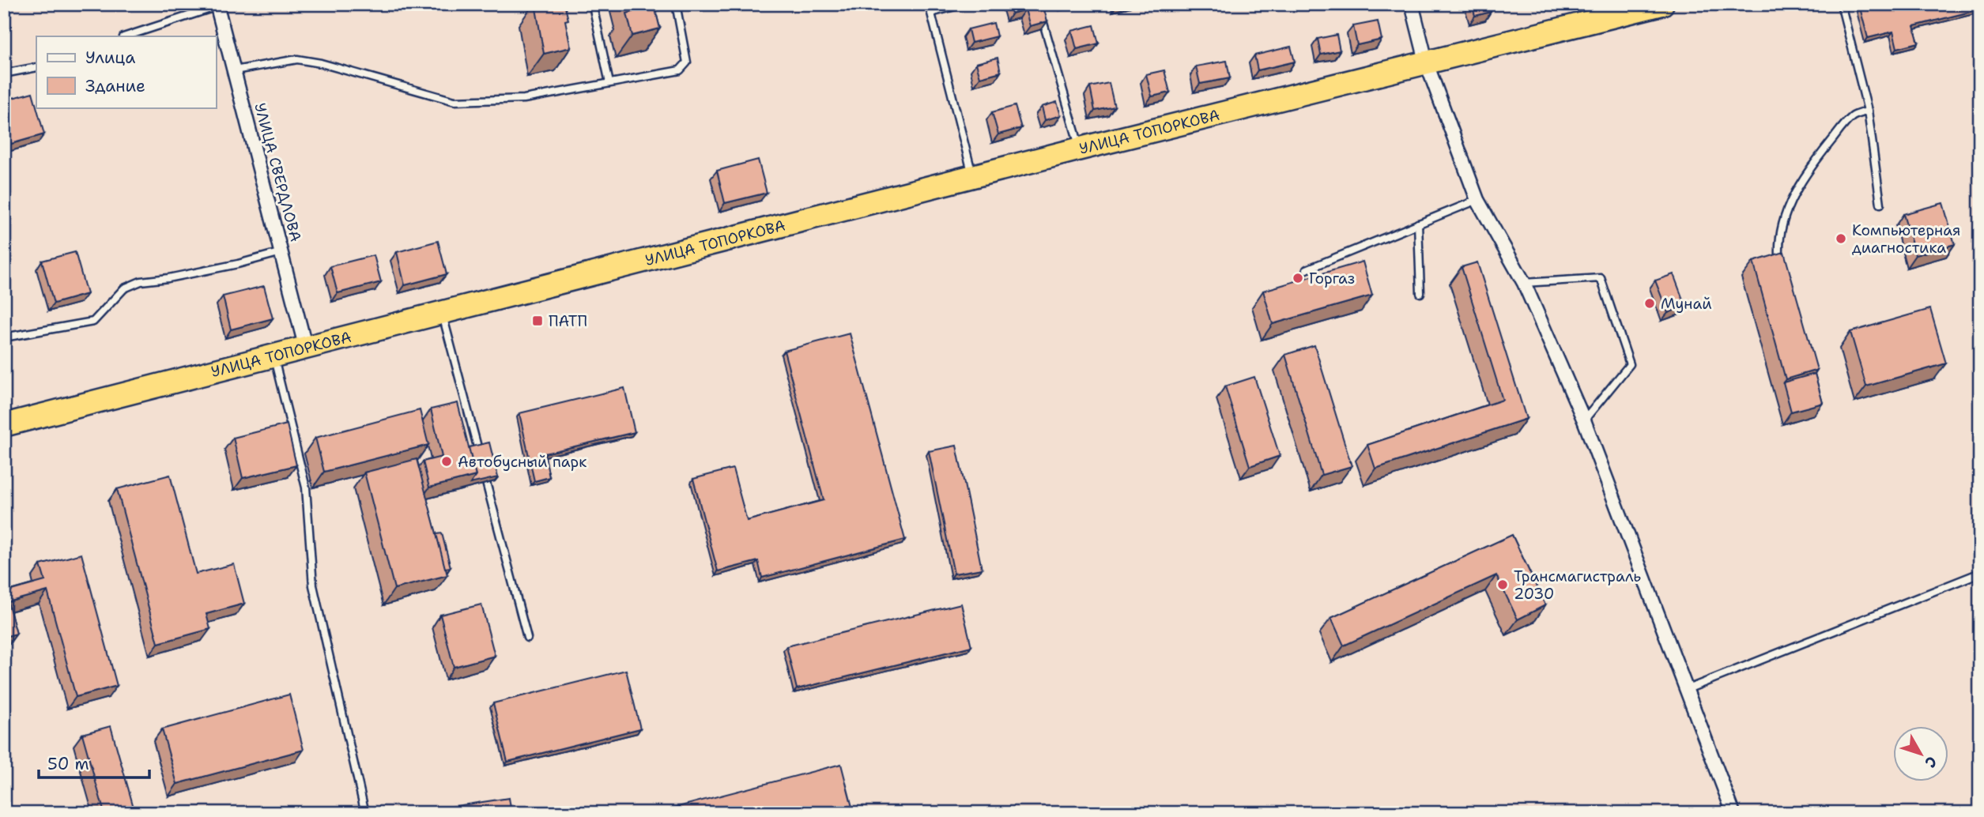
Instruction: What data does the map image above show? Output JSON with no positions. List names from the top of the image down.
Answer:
{
  "streets": {
    "highway": ["УЛИЦА ТОПОРКОВА"],
    "street": ["УЛИЦА СВЕРДЛОВА"]
  },
  "crossings": [
    ["УЛИЦА ТОПОРКОВА", "УЛИЦА СВЕРДЛОВА"]
  ],
  "places": {
    "other": [
      "Компьютерная диагностика",
      "Горгаз",
      "Мунай",
      "Автобусный парк",
      "Трансмагистраль 2030"
    ],
    "transit": ["ПАТП"]
  },
  "legend": ["Улица", "Здание"],
  "scale_bar": "50 m",
  "north": "bottom right"
}
